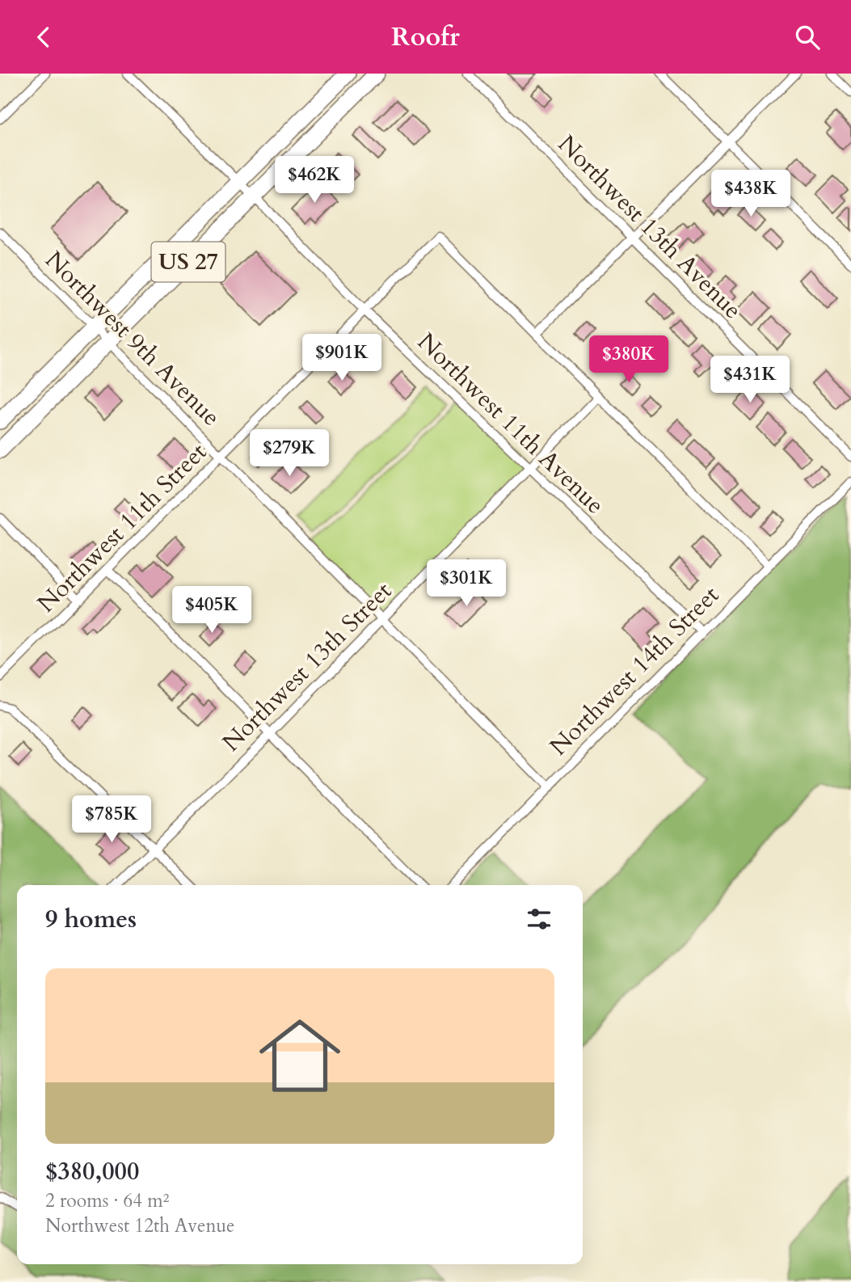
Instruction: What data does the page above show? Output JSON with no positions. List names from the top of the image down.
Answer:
{
  "streets": {
    "highway": ["US 27"],
    "street": [
      "Northwest 13th Avenue",
      "Northwest 9th Avenue",
      "Northwest 11th Avenue",
      "Northwest 11th Street",
      "Northwest 13th Street",
      "Northwest 14th Street"
    ]
  },
  "crossings": [
    ["US 27", "Northwest 9th Avenue"],
    ["US 27", "Northwest 11th Avenue"],
    ["Northwest 9th Avenue", "Northwest 11th Street"],
    ["Northwest 9th Avenue", "Northwest 13th Street"],
    ["Northwest 9th Avenue", "Northwest 14th Street"],
    ["Northwest 11th Avenue", "Northwest 11th Street"],
    ["Northwest 11th Avenue", "Northwest 13th Street"],
    ["Northwest 11th Avenue", "Northwest 14th Street"]
  ],
  "page": {
    "header": "Roofr",
    "price": [
      "$462K",
      "$438K",
      "$901K",
      "$380K",
      "$431K",
      "$279K",
      "$301K",
      "$405K",
      "$785K"
    ],
    "heading": "9 homes",
    "list": [
      {
        "name": "$380,000",
        "note": "2 rooms · 64 m² · Northwest 12th Avenue"
      }
    ]
  }
}
